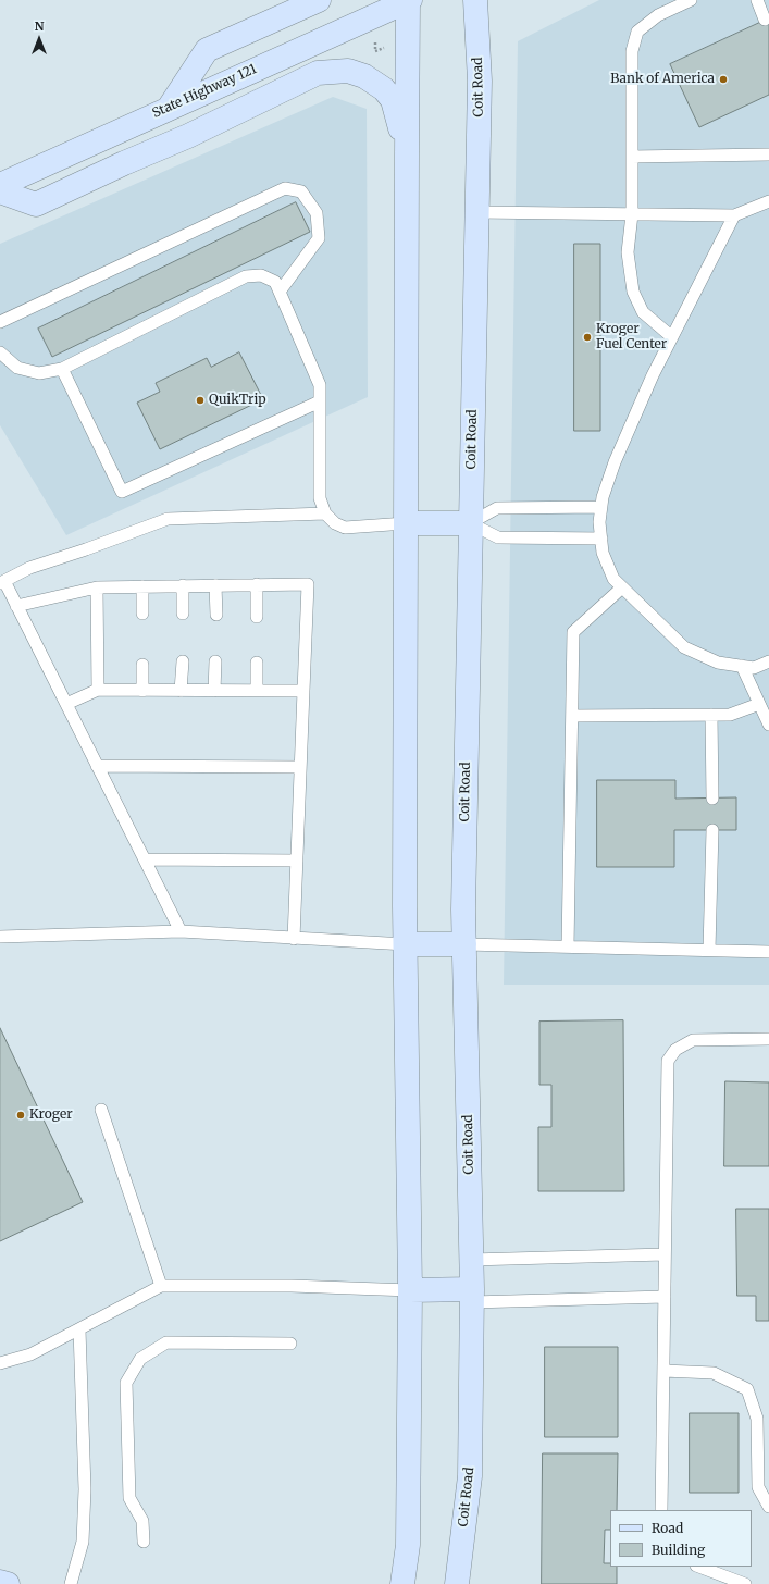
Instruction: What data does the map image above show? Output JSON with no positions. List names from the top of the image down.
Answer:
{
  "streets": {
    "main road": ["Coit Road", "State Highway 121"]
  },
  "places": [
    "Bank of America",
    "Kroger Fuel Center",
    "QuikTrip",
    "Kroger"
  ],
  "legend": ["Road", "Building"],
  "north": "top"
}
